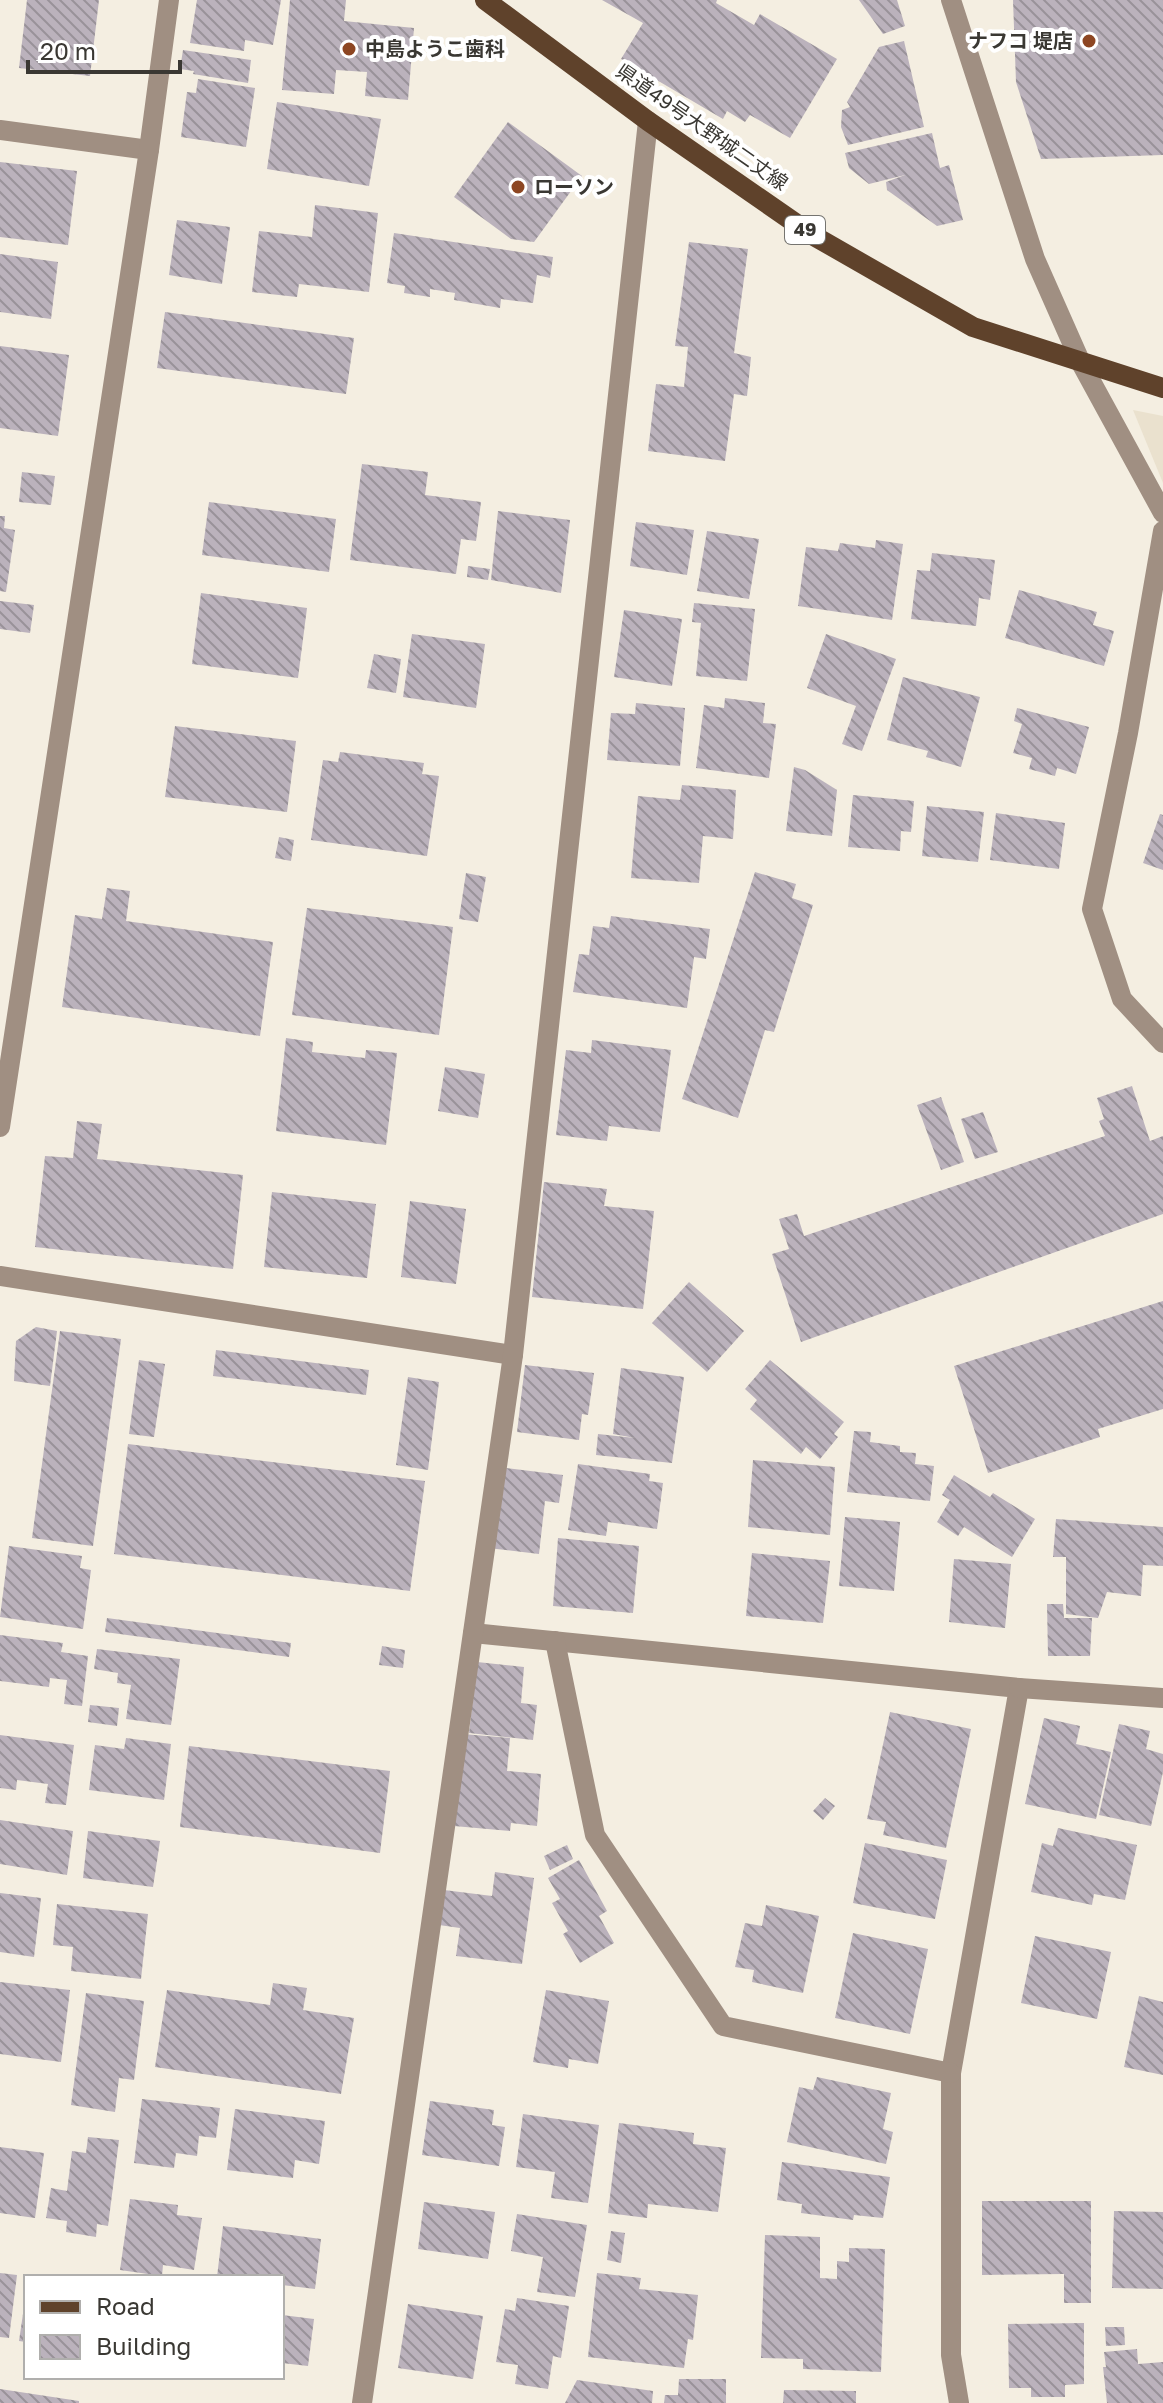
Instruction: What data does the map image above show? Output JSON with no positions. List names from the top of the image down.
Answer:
{
  "streets": {
    "main road": ["県道49号大野城二丈線", "49"]
  },
  "places": ["ナフコ 堤店", "中島ようこ歯科", "ローソン"],
  "legend": ["Road", "Building"],
  "scale_bar": "20 m"
}
